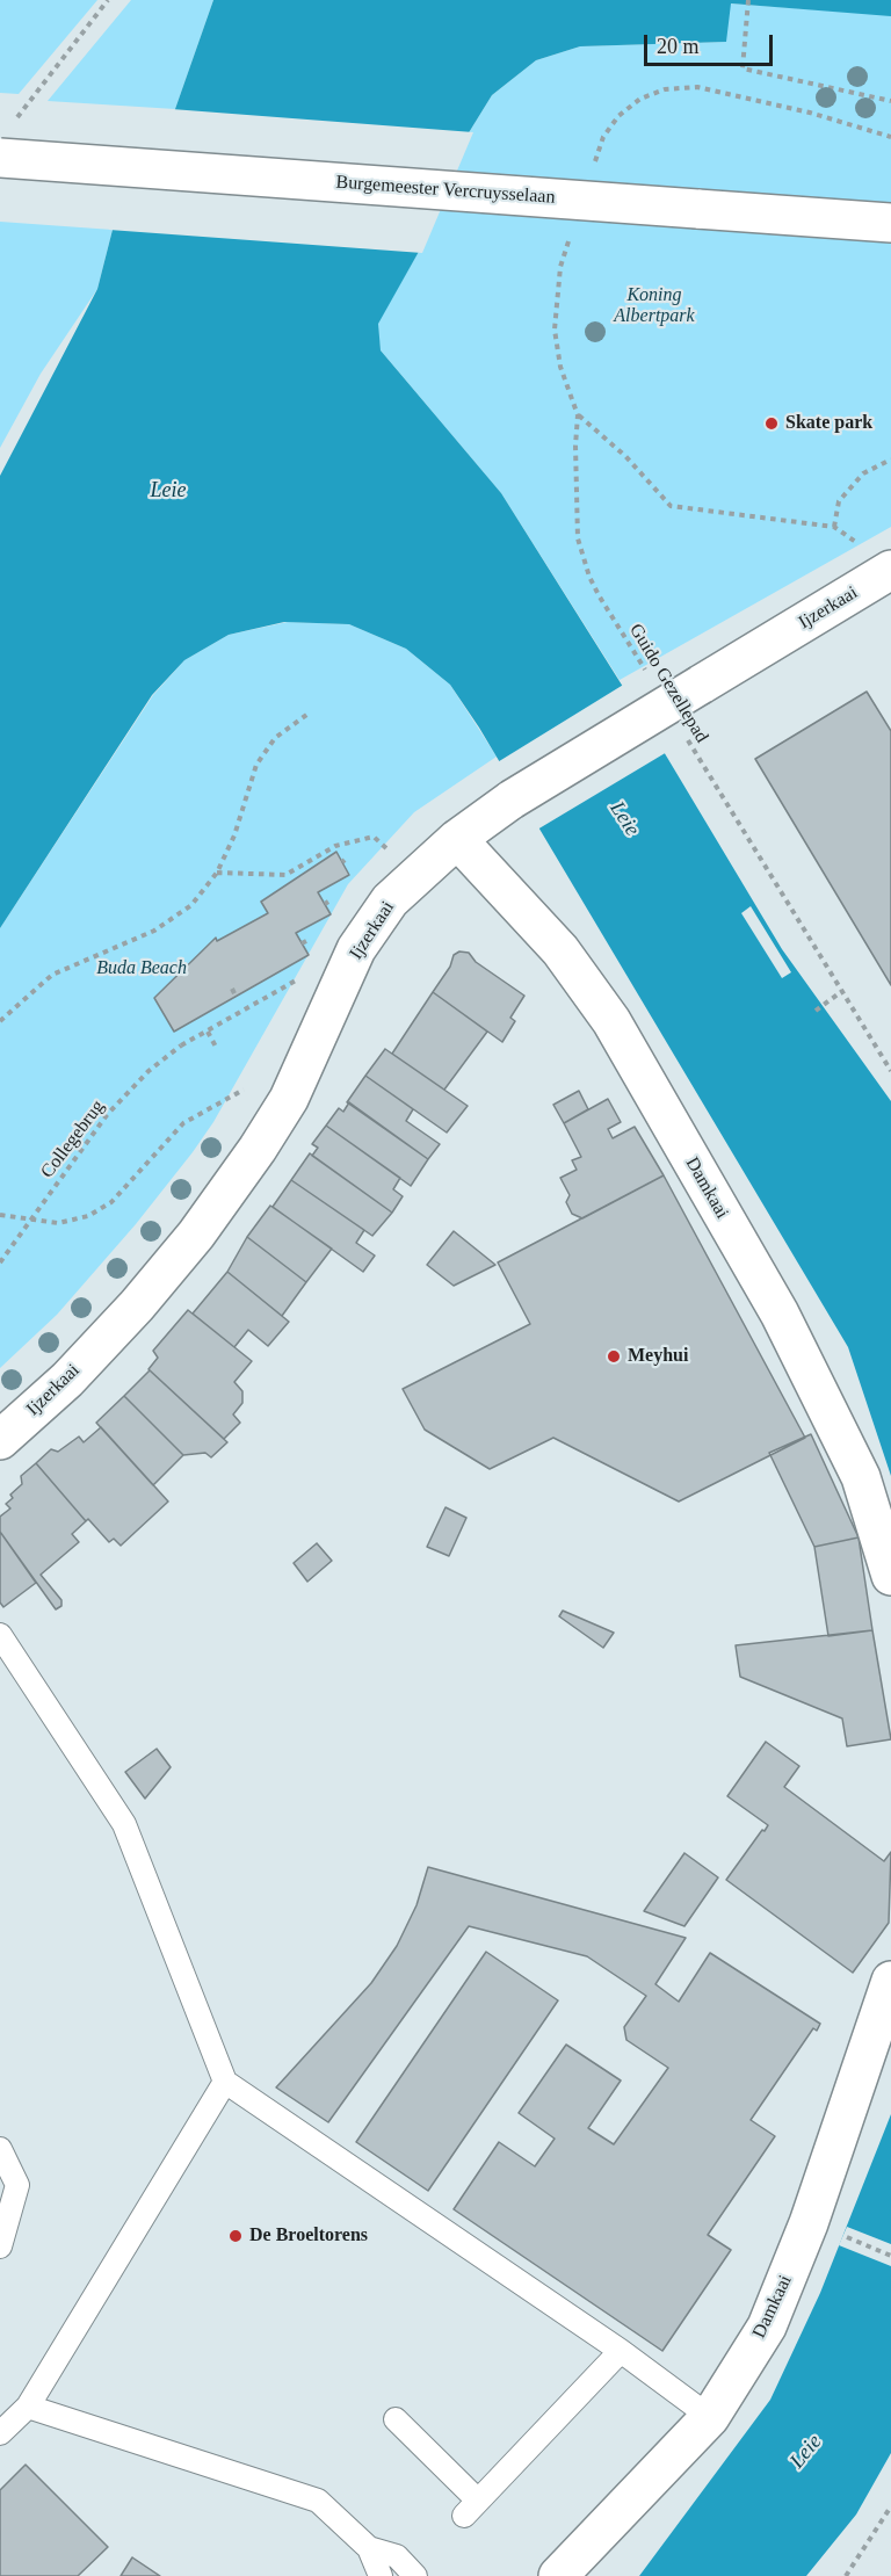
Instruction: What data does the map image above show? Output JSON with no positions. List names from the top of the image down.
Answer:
{
  "streets": {
    "street": ["Burgemeester Vercruysselaan", "Ijzerkaai", "Damkaai"],
    "path": ["Guido Gezellepad", "Collegebrug"]
  },
  "crossings": [
    ["Ijzerkaai", "Damkaai"]
  ],
  "water": ["Leie"],
  "parks": ["Koning Albertpark", "Buda Beach"],
  "places": ["Skate park", "Meyhui", "De Broeltorens"],
  "scale_bar": "20 m"
}
